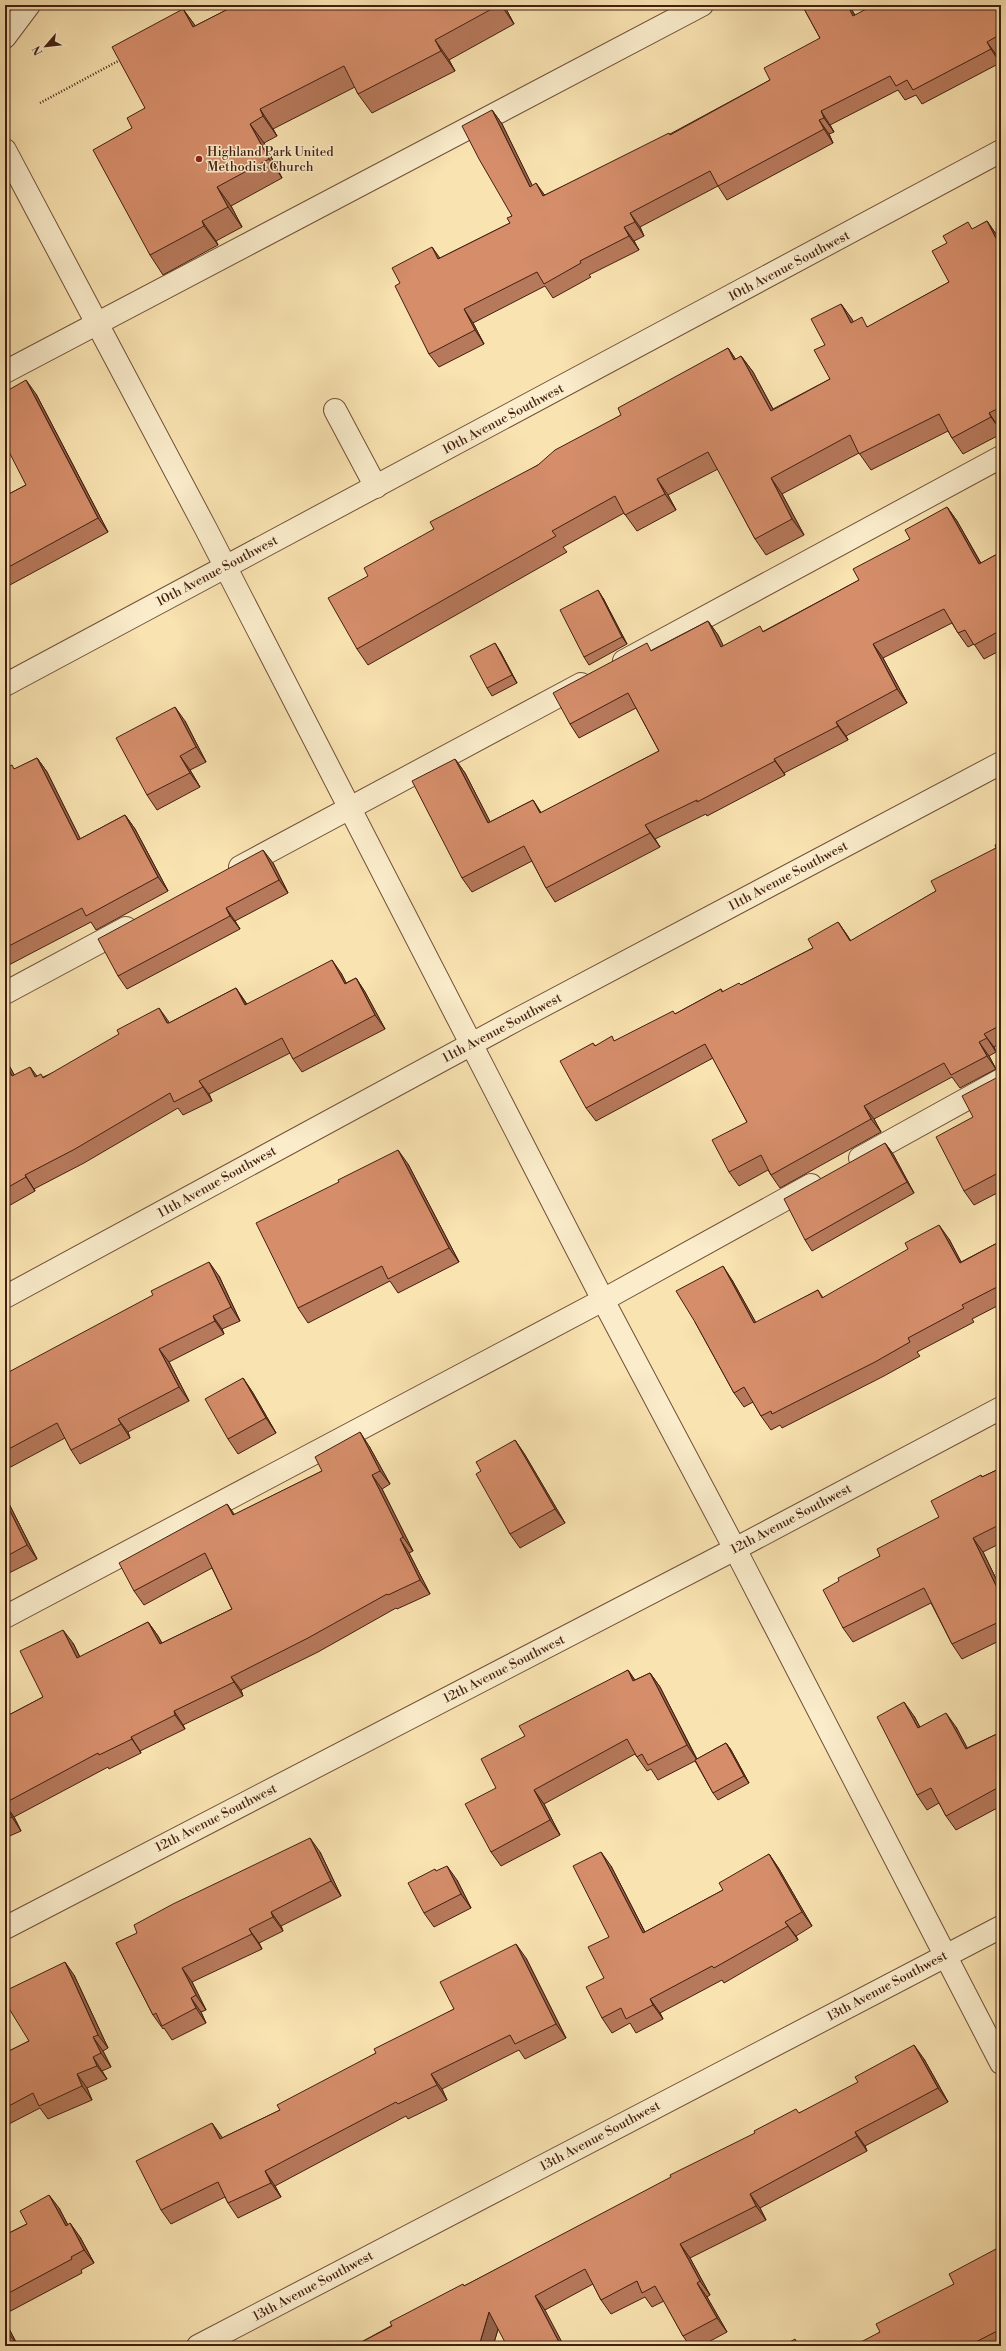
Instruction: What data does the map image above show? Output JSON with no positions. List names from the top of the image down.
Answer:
{
  "streets": {
    "street": [
      "10th Avenue Southwest",
      "11th Avenue Southwest",
      "12th Avenue Southwest",
      "13th Avenue Southwest"
    ]
  },
  "places": ["Highland Park United Methodist Church"],
  "north": "bottom left"
}
